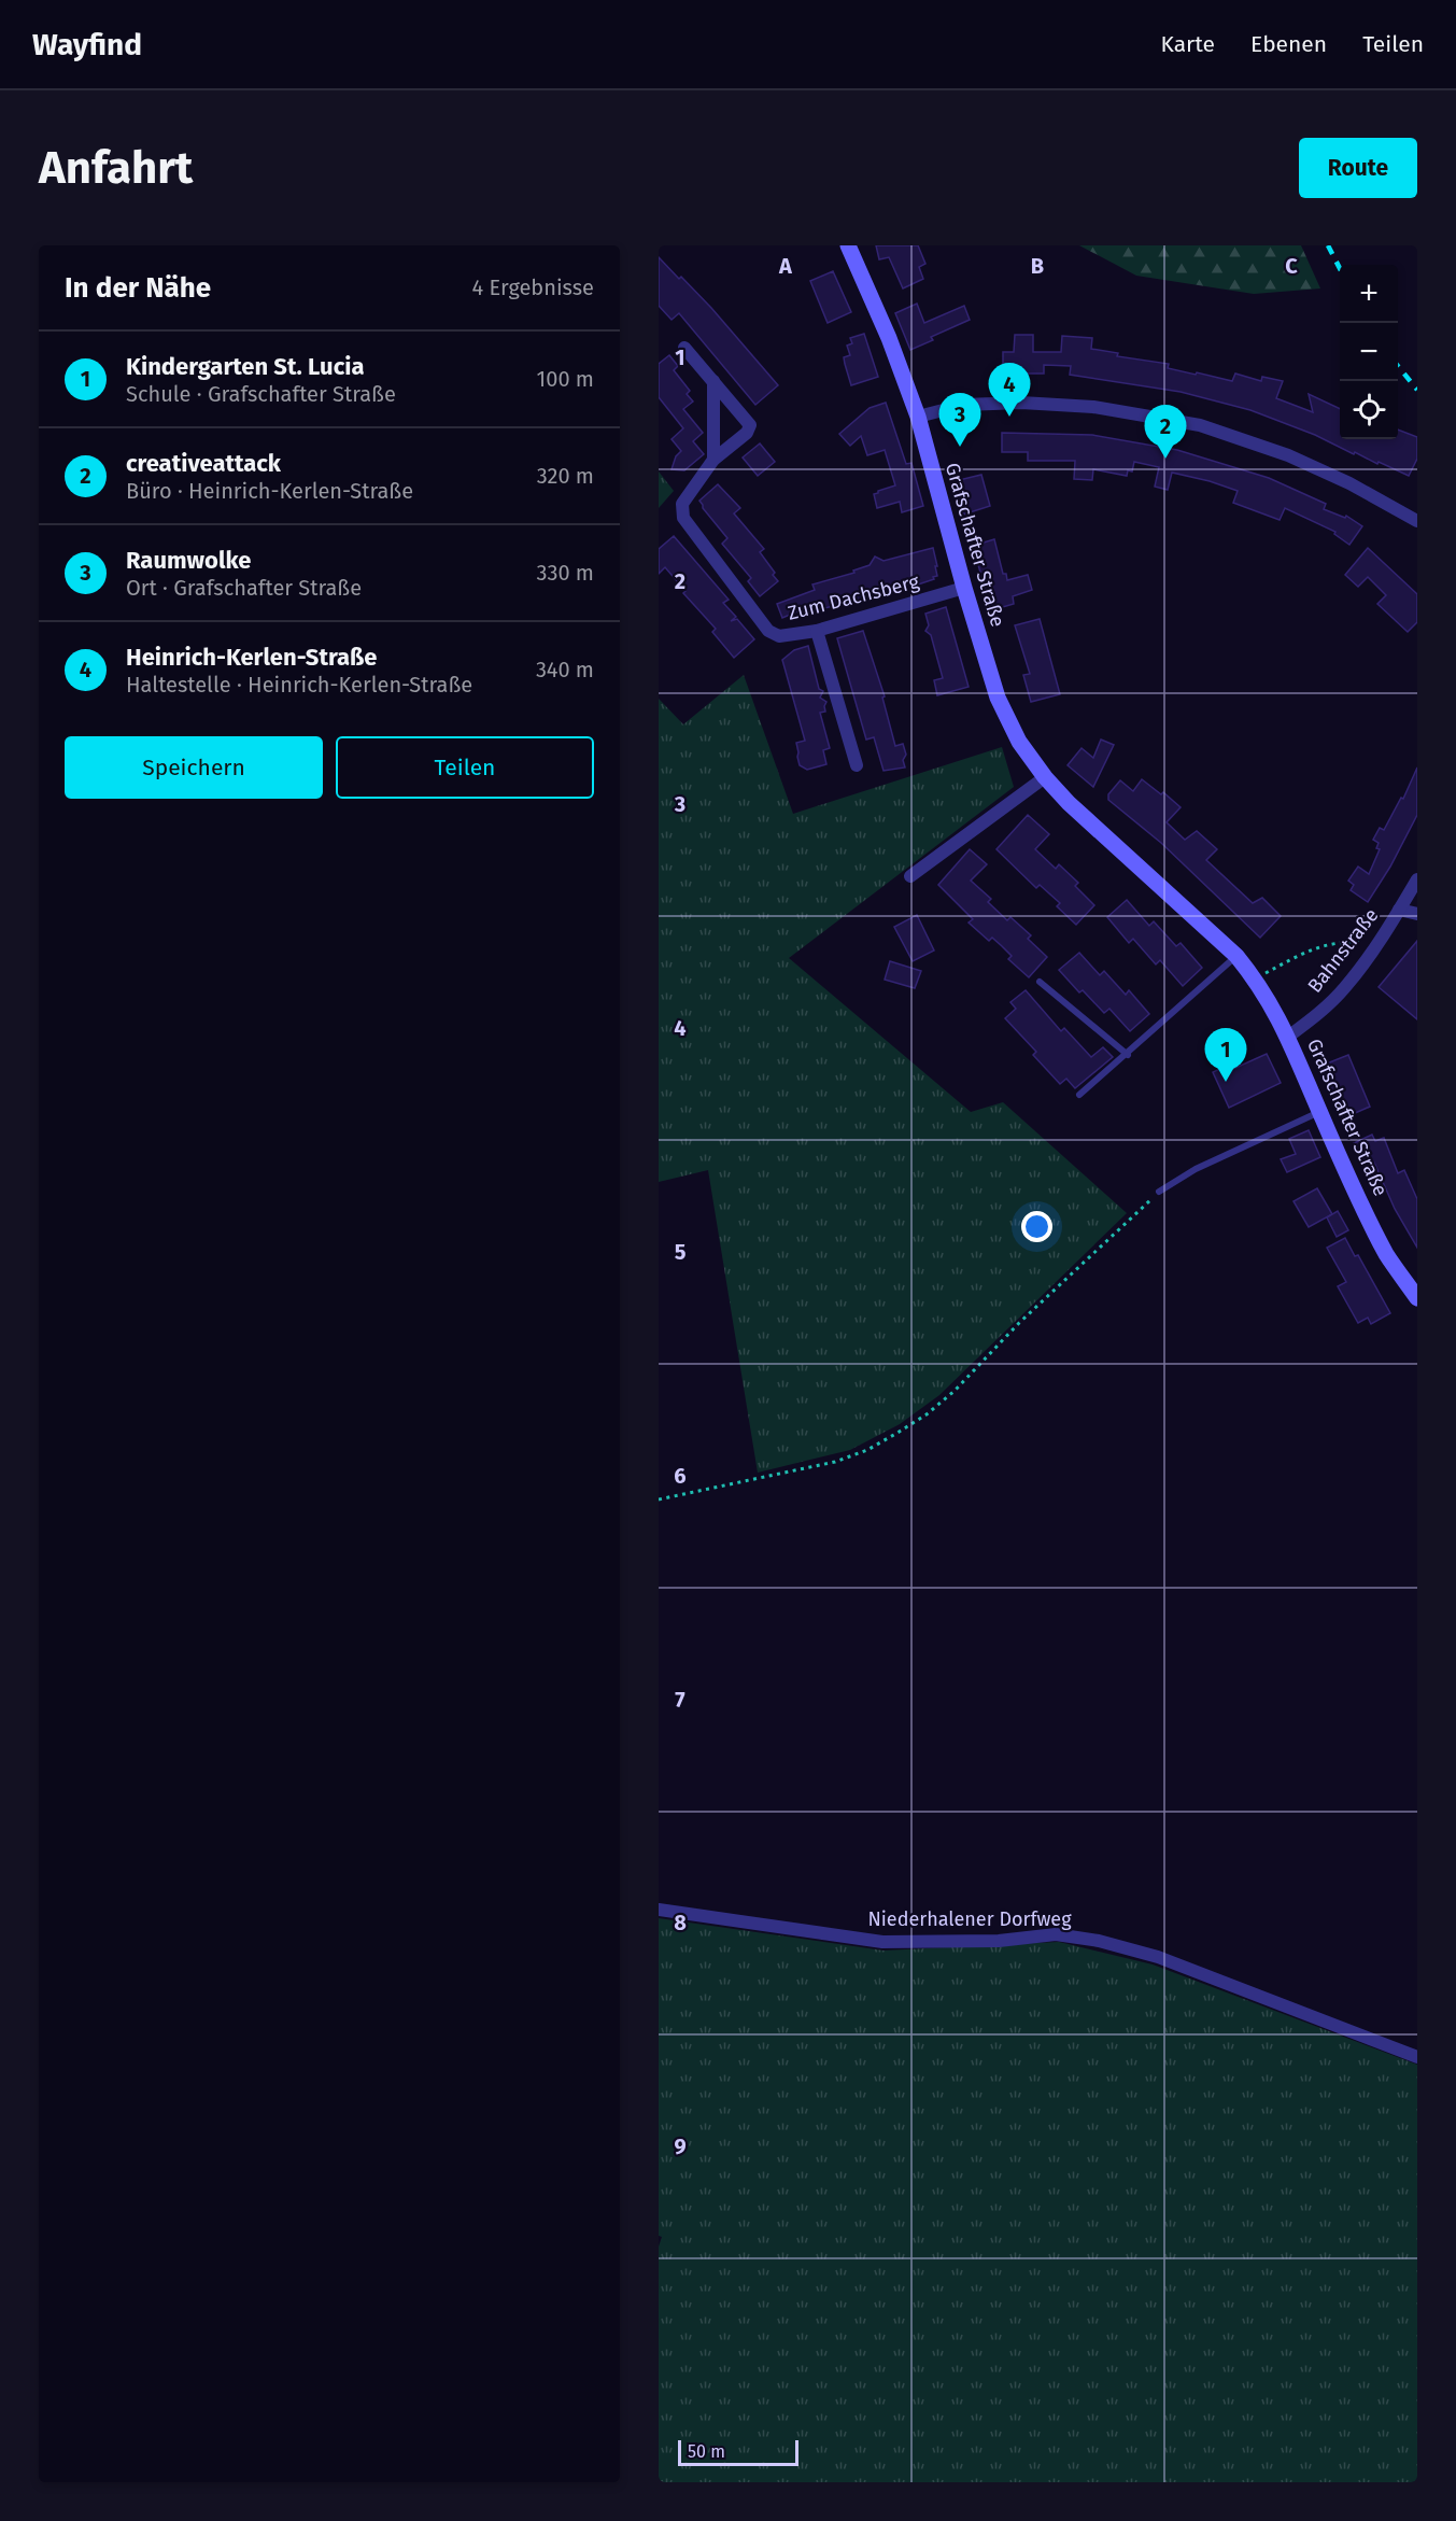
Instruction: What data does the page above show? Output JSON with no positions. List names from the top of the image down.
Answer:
{
  "streets": {
    "main road": ["Grafschafter Straße"],
    "street": ["Zum Dachsberg", "Bahnstraße", "Niederhalener Dorfweg"]
  },
  "crossings": [
    ["Grafschafter Straße", "Zum Dachsberg"],
    ["Grafschafter Straße", "Bahnstraße"]
  ],
  "scale_bar": "50 m",
  "page": {
    "header": "Wayfind",
    "nav": ["Karte", "Ebenen", "Teilen"],
    "buttons": [
      "Route",
      ["Speichern", "Teilen"]
    ],
    "title": "Anfahrt",
    "heading": ["In der Nähe", "4 Ergebnisse"],
    "map_buttons": ["+", "−"],
    "list": [
      {
        "mark": "1",
        "name": "Kindergarten St. Lucia",
        "note": "Schule · Grafschafter Straße",
        "value": "100 m"
      },
      {
        "mark": "2",
        "name": "creativeattack",
        "note": "Büro · Heinrich-Kerlen-Straße",
        "value": "320 m"
      },
      {
        "mark": "3",
        "name": "Raumwolke",
        "note": "Ort · Grafschafter Straße",
        "value": "330 m"
      },
      {
        "mark": "4",
        "name": "Heinrich-Kerlen-Straße",
        "note": "Haltestelle · Heinrich-Kerlen-Straße",
        "value": "340 m"
      }
    ],
    "pins": [
      "4",
      "3",
      "2",
      "1"
    ],
    "scale": "50 m"
  },
  "grid": {
    "columns": ["A", "B", "C"],
    "rows": [
      "1",
      "2",
      "3",
      "4",
      "5",
      "6",
      "7",
      "8",
      "9"
    ]
  }
}
